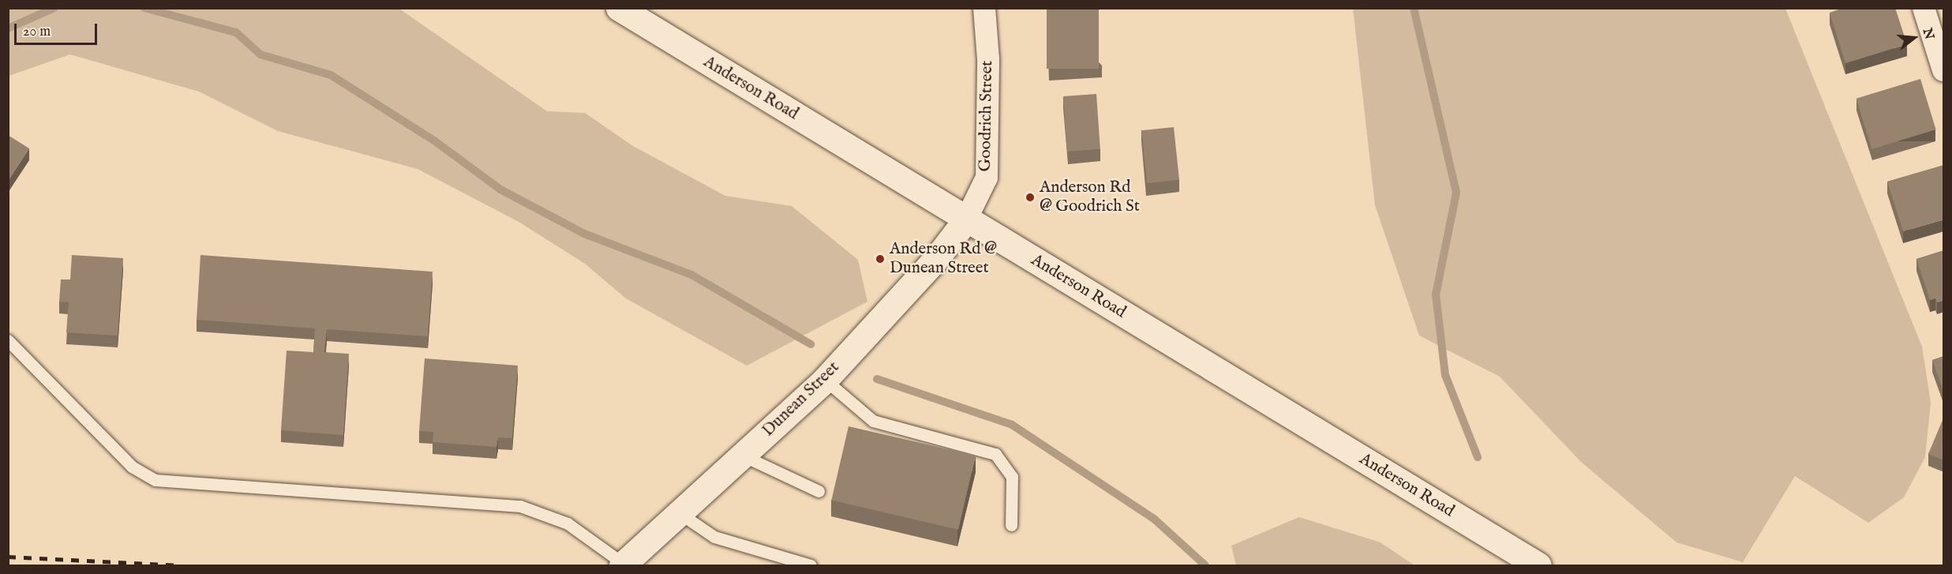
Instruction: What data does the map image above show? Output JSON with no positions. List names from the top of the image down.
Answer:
{
  "streets": {
    "main road": ["Anderson Road", "Dunean Street"],
    "street": ["Goodrich Street"]
  },
  "crossings": [
    ["Anderson Road", "Goodrich Street"],
    ["Anderson Road", "Dunean Street"],
    ["Goodrich Street", "Dunean Street"]
  ],
  "places": ["Anderson Rd @ Goodrich St", "Anderson Rd @ Dunean Street"],
  "scale_bar": "20 m",
  "north": "right"
}
